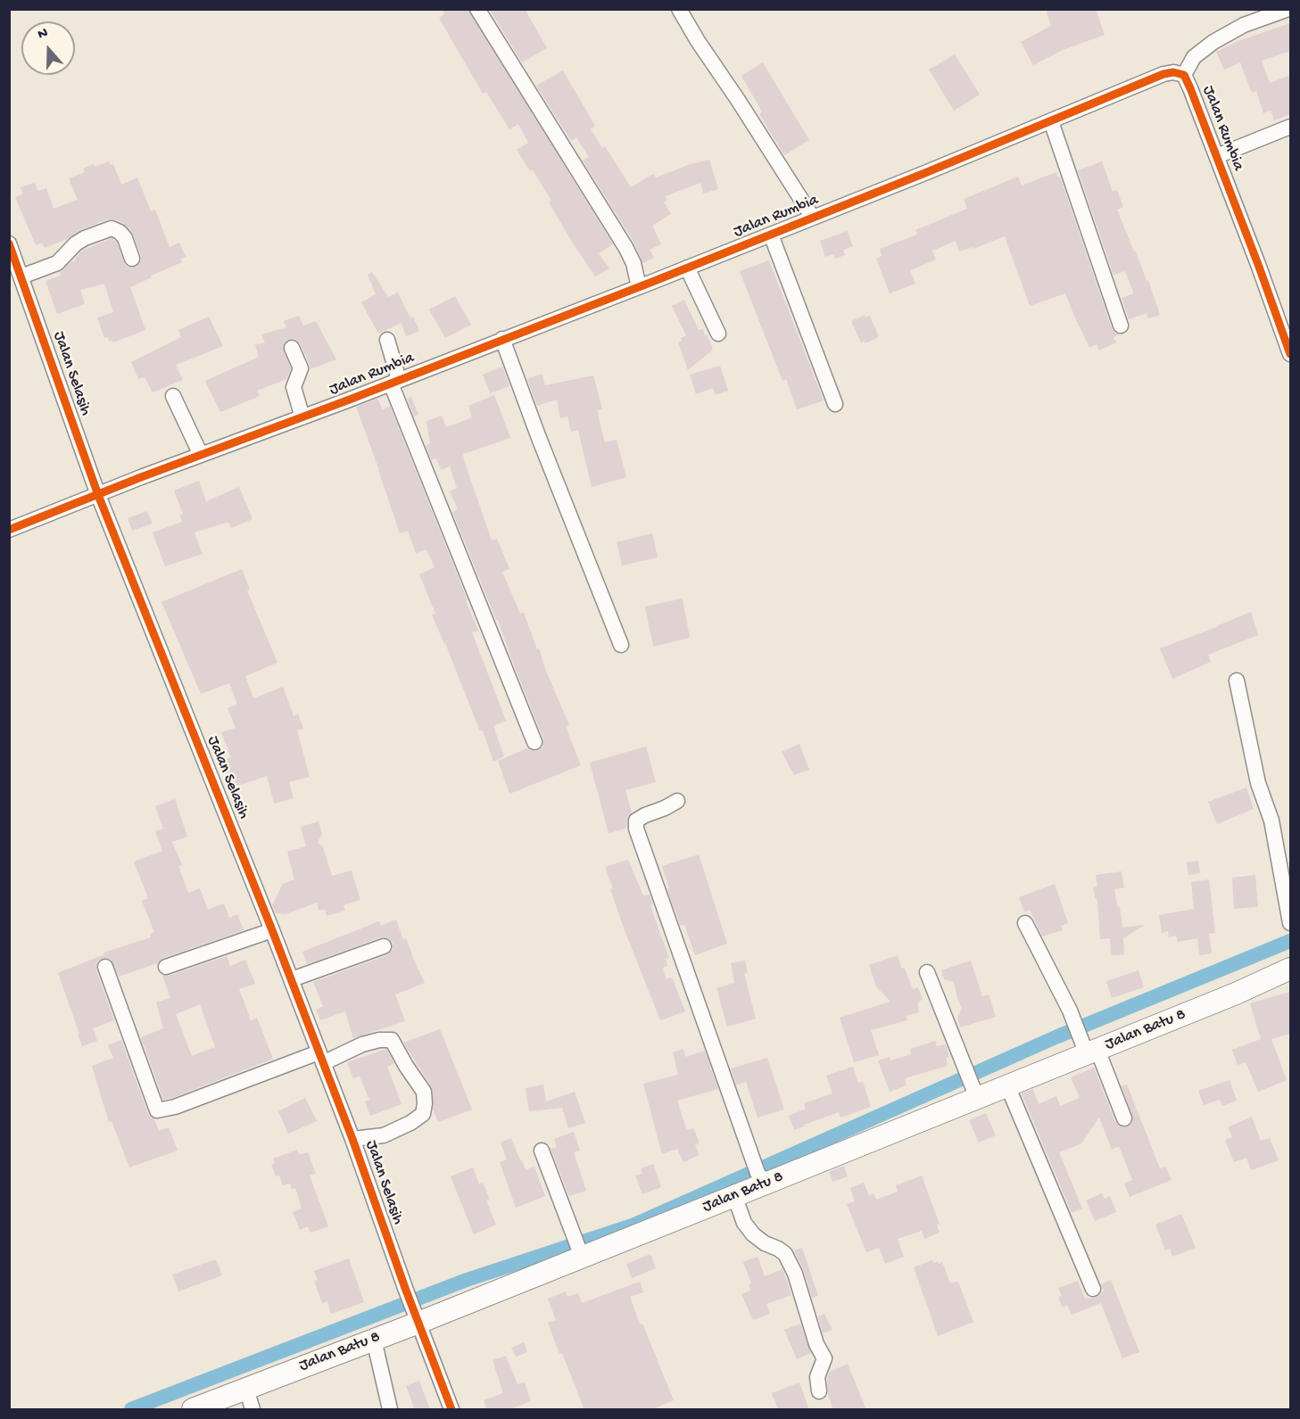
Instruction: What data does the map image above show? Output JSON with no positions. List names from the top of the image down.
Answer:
{
  "streets": {
    "street": ["Jalan Rumbia", "Jalan Selasih", "Jalan Batu 8"]
  },
  "crossings": [
    ["Jalan Rumbia", "Jalan Selasih"],
    ["Jalan Selasih", "Jalan Batu 8"]
  ],
  "north": "top"
}
